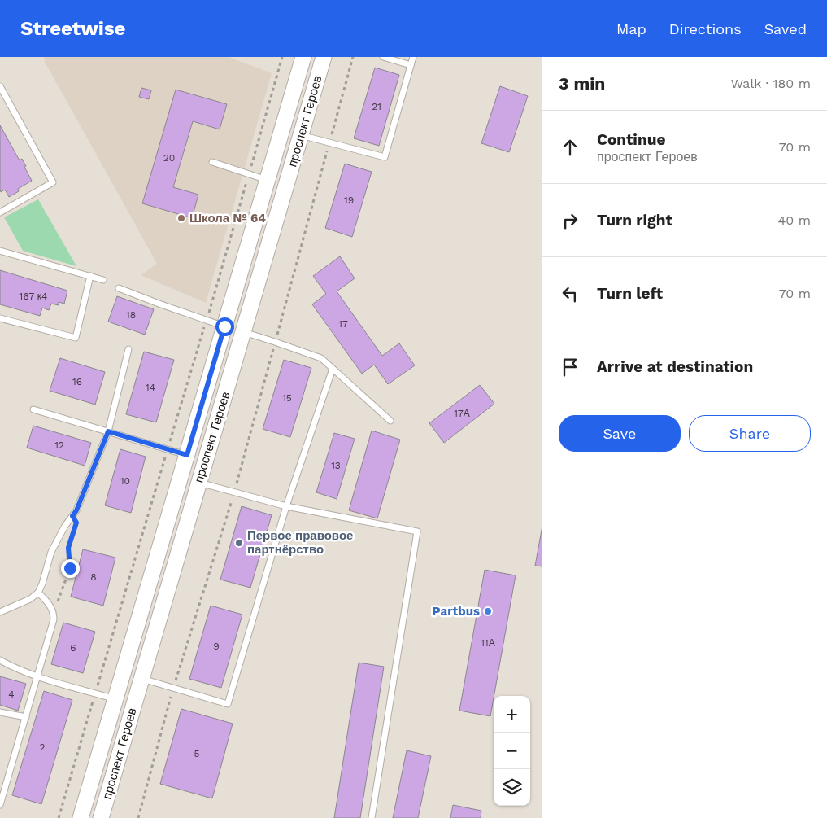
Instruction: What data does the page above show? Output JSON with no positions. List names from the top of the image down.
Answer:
{
  "streets": {
    "main road": ["проспект Героев"]
  },
  "places": ["Школа № 64", "Первое правовое партнёрство", "Partbus"],
  "house_numbers": [
    "21",
    "20",
    "19",
    "167 к4",
    "18",
    "17",
    "16",
    "14",
    "15",
    "17А",
    "12",
    "13",
    "10",
    "8",
    "11А",
    "9",
    "6",
    "4",
    "2",
    "5"
  ],
  "page": {
    "header": "Streetwise",
    "nav": ["Map", "Directions", "Saved"],
    "heading": ["3 min", "Walk · 180 m"],
    "list": [
      ["Continue", "проспект Героев", "70 m"],
      ["Turn right", "40 m"],
      ["Turn left", "70 m"],
      "Arrive at destination"
    ],
    "buttons": ["Save", "Share"],
    "map_buttons": ["+", "−"]
  }
}
